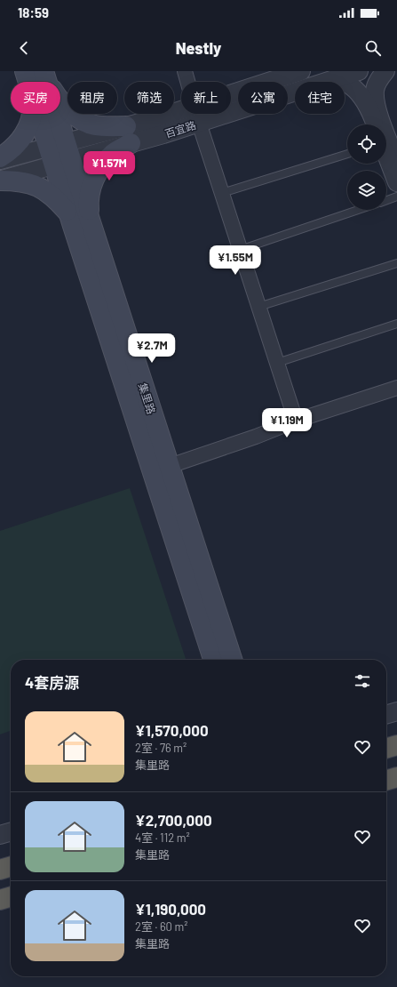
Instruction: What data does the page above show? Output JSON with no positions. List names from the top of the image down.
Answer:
{
  "streets": {
    "main road": ["集里路"],
    "street": ["百宜路"]
  },
  "crossings": [
    ["百宜路", "集里路"]
  ],
  "page": {
    "status": "18:59",
    "header": "Nestly",
    "chip": [
      "买房",
      "租房",
      "筛选",
      "新上",
      "公寓",
      "住宅"
    ],
    "price": [
      "¥1.57M",
      "¥1.55M",
      "¥2.7M",
      "¥1.19M"
    ],
    "heading": "4套房源",
    "list": [
      {
        "name": "¥1,570,000",
        "note": "2室 · 76 m² · 集里路"
      },
      {
        "name": "¥2,700,000",
        "note": "4室 · 112 m² · 集里路"
      },
      {
        "name": "¥1,190,000",
        "note": "2室 · 60 m² · 集里路"
      }
    ]
  }
}
